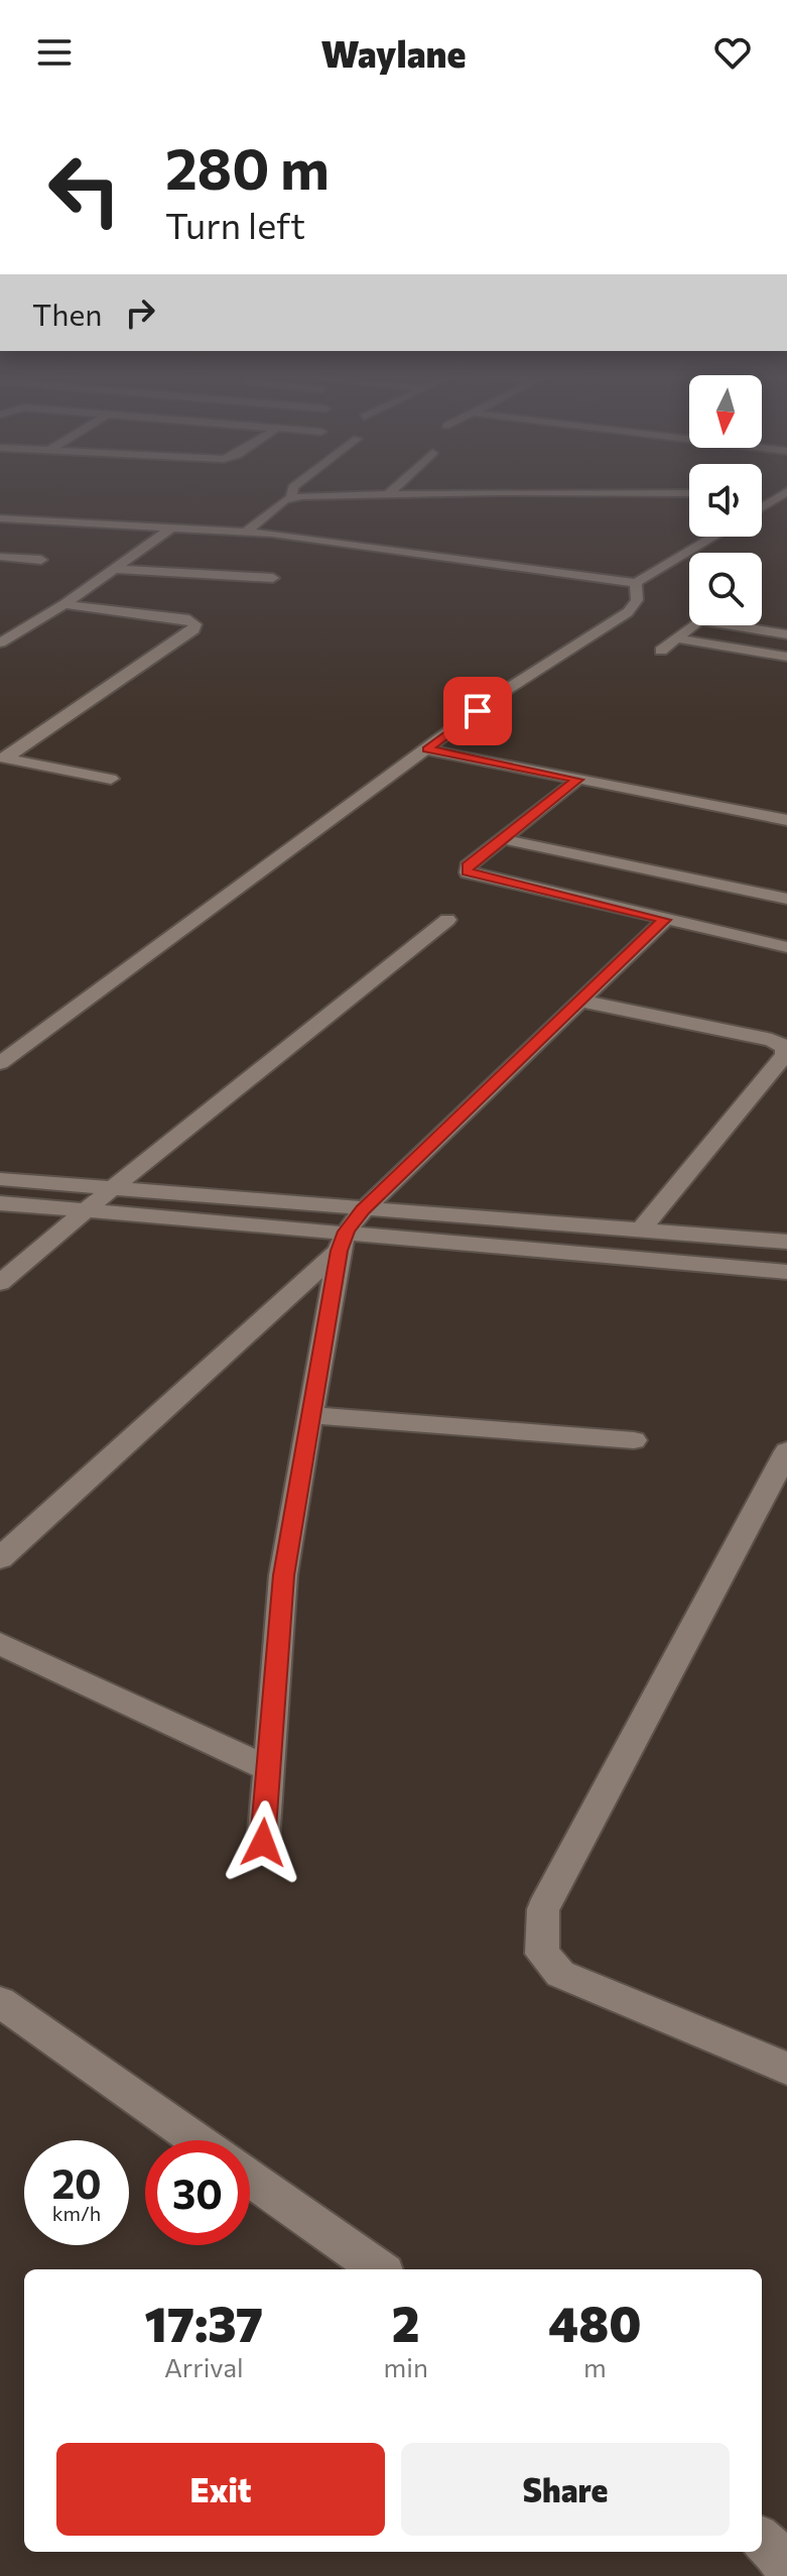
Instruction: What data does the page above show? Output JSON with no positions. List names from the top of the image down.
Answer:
{
  "north": "bottom",
  "page": {
    "header": "Waylane",
    "turn": ["280 m", "Turn left"],
    "then": "Then",
    "speed": "20 km/h",
    "limit": "30",
    "eta": [
      "17:37",
      "Arrival",
      "2",
      "min",
      "480",
      "m"
    ],
    "buttons": ["Exit", "Share"]
  }
}
